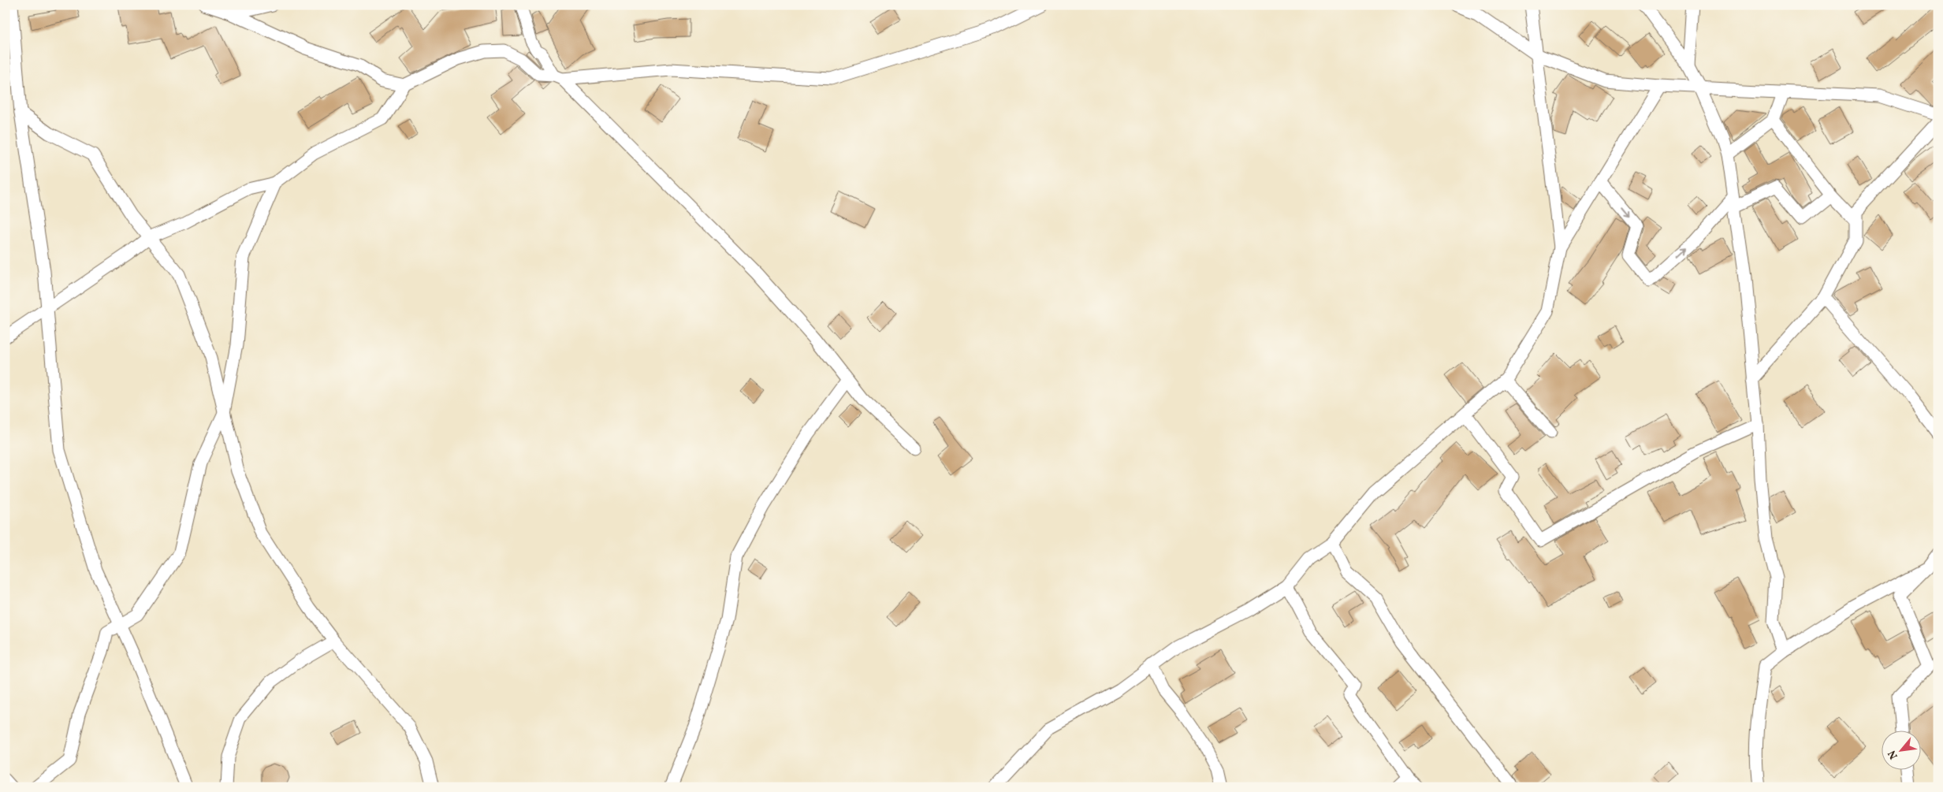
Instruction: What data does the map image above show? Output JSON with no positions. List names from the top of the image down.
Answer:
{
  "north": "bottom left"
}
